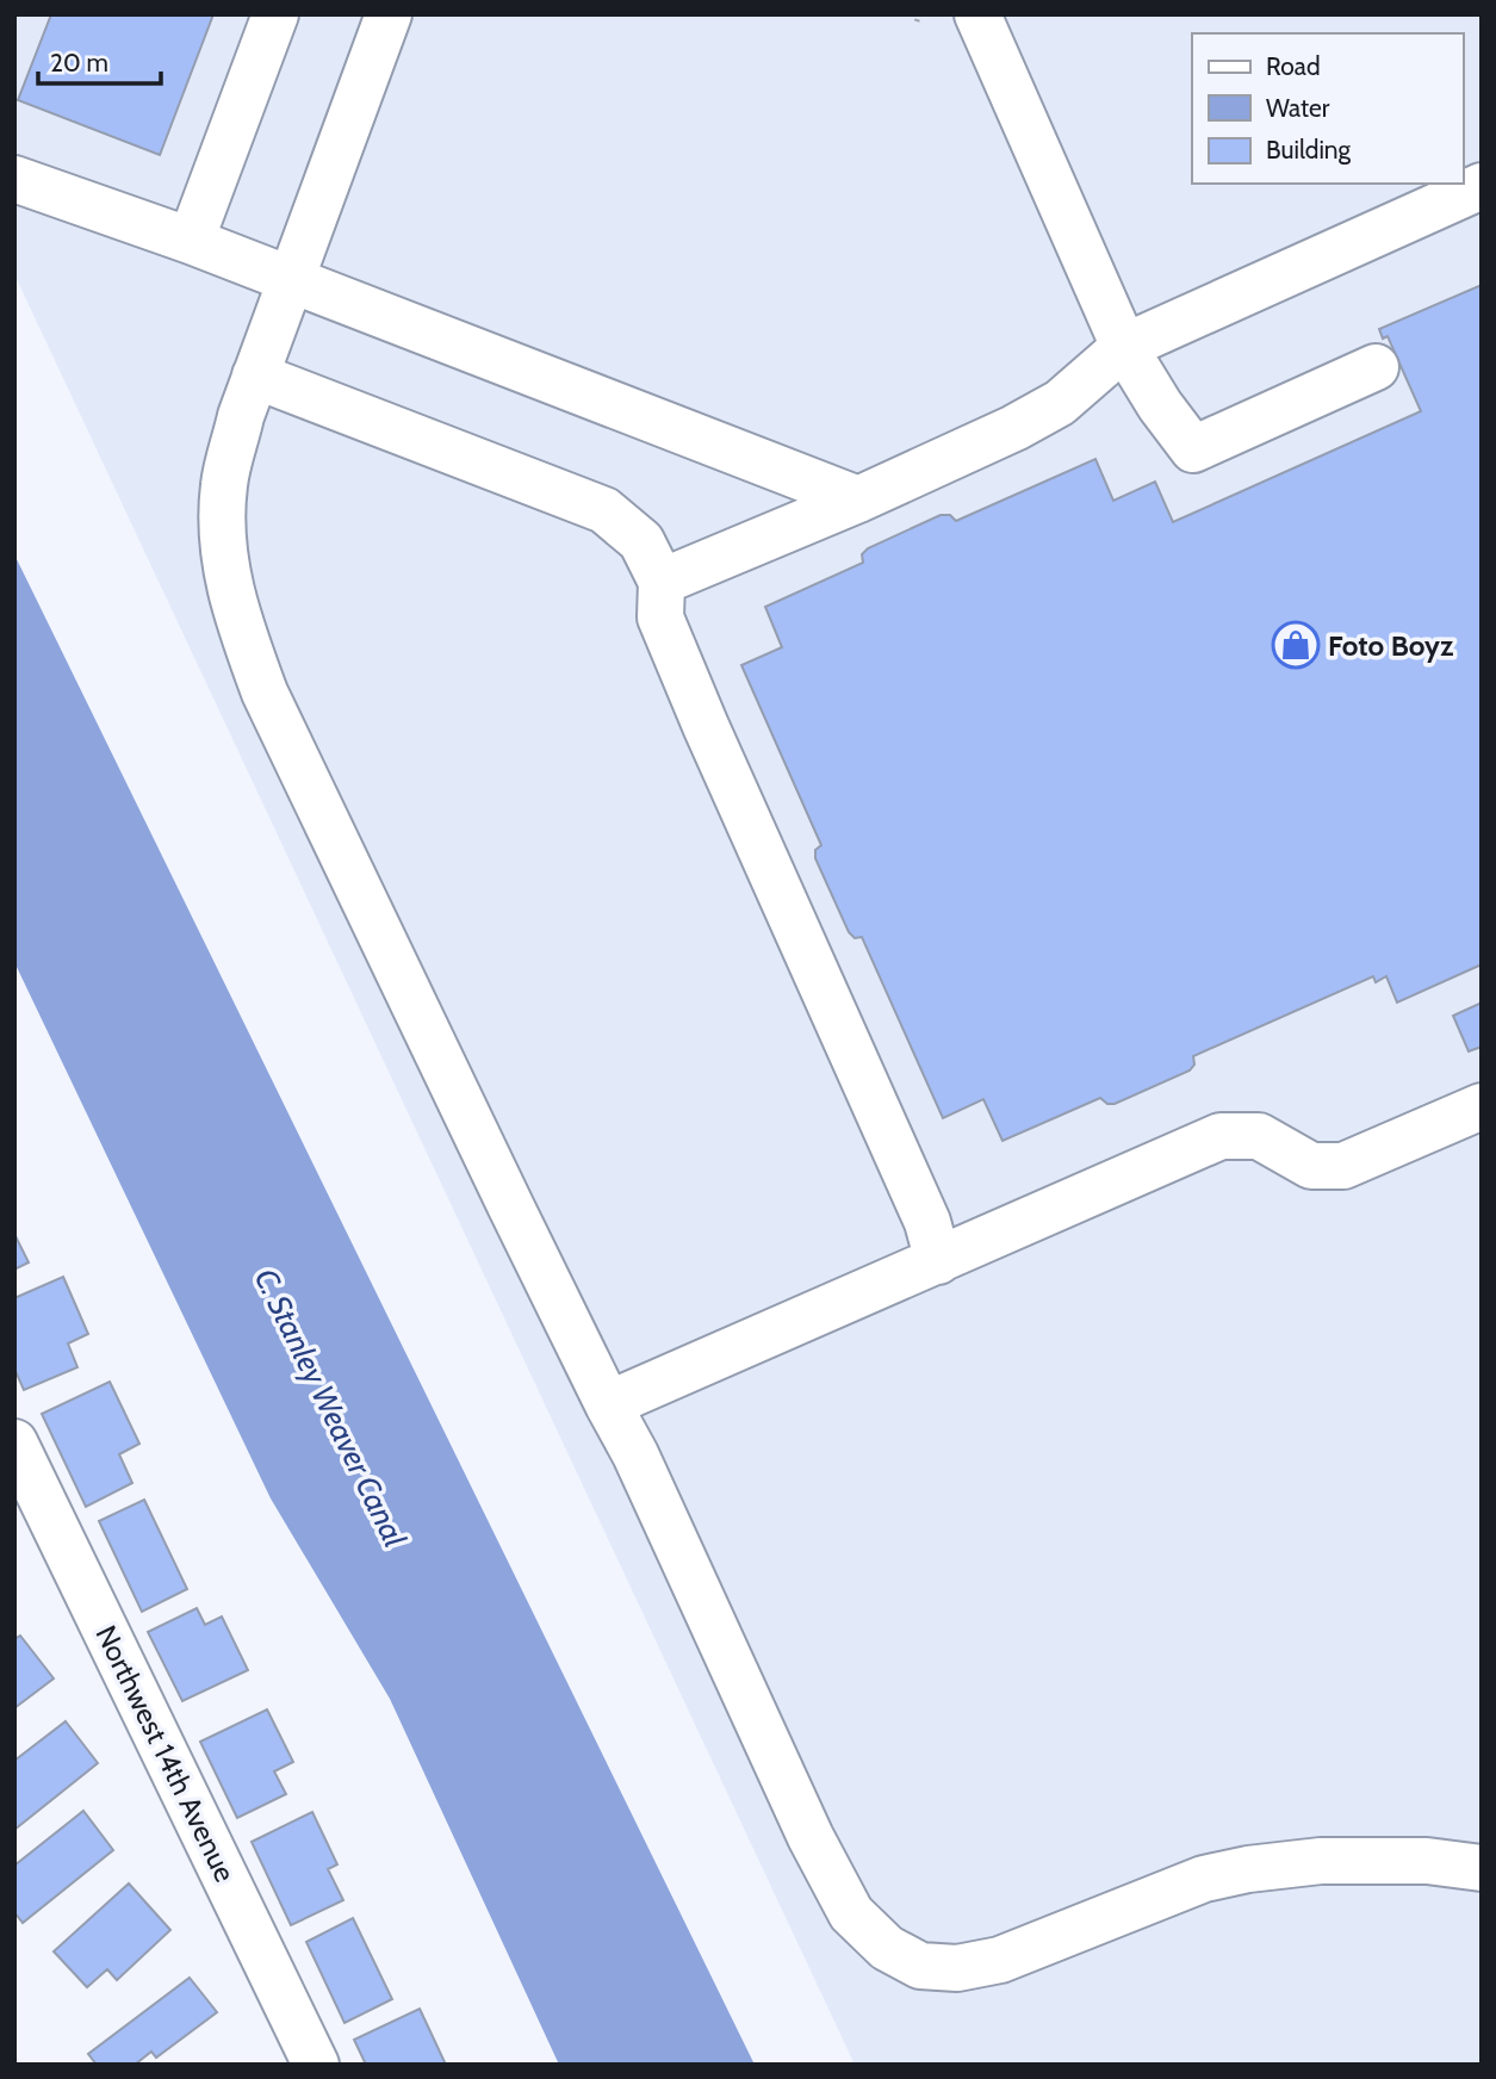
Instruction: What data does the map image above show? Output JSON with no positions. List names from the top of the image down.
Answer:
{
  "streets": {
    "street": ["Northwest 14th Avenue"]
  },
  "water": ["C. Stanley Weaver Canal"],
  "places": {
    "shop": ["Foto Boyz"]
  },
  "legend": ["Road", "Water", "Building"],
  "scale_bar": "20 m"
}
